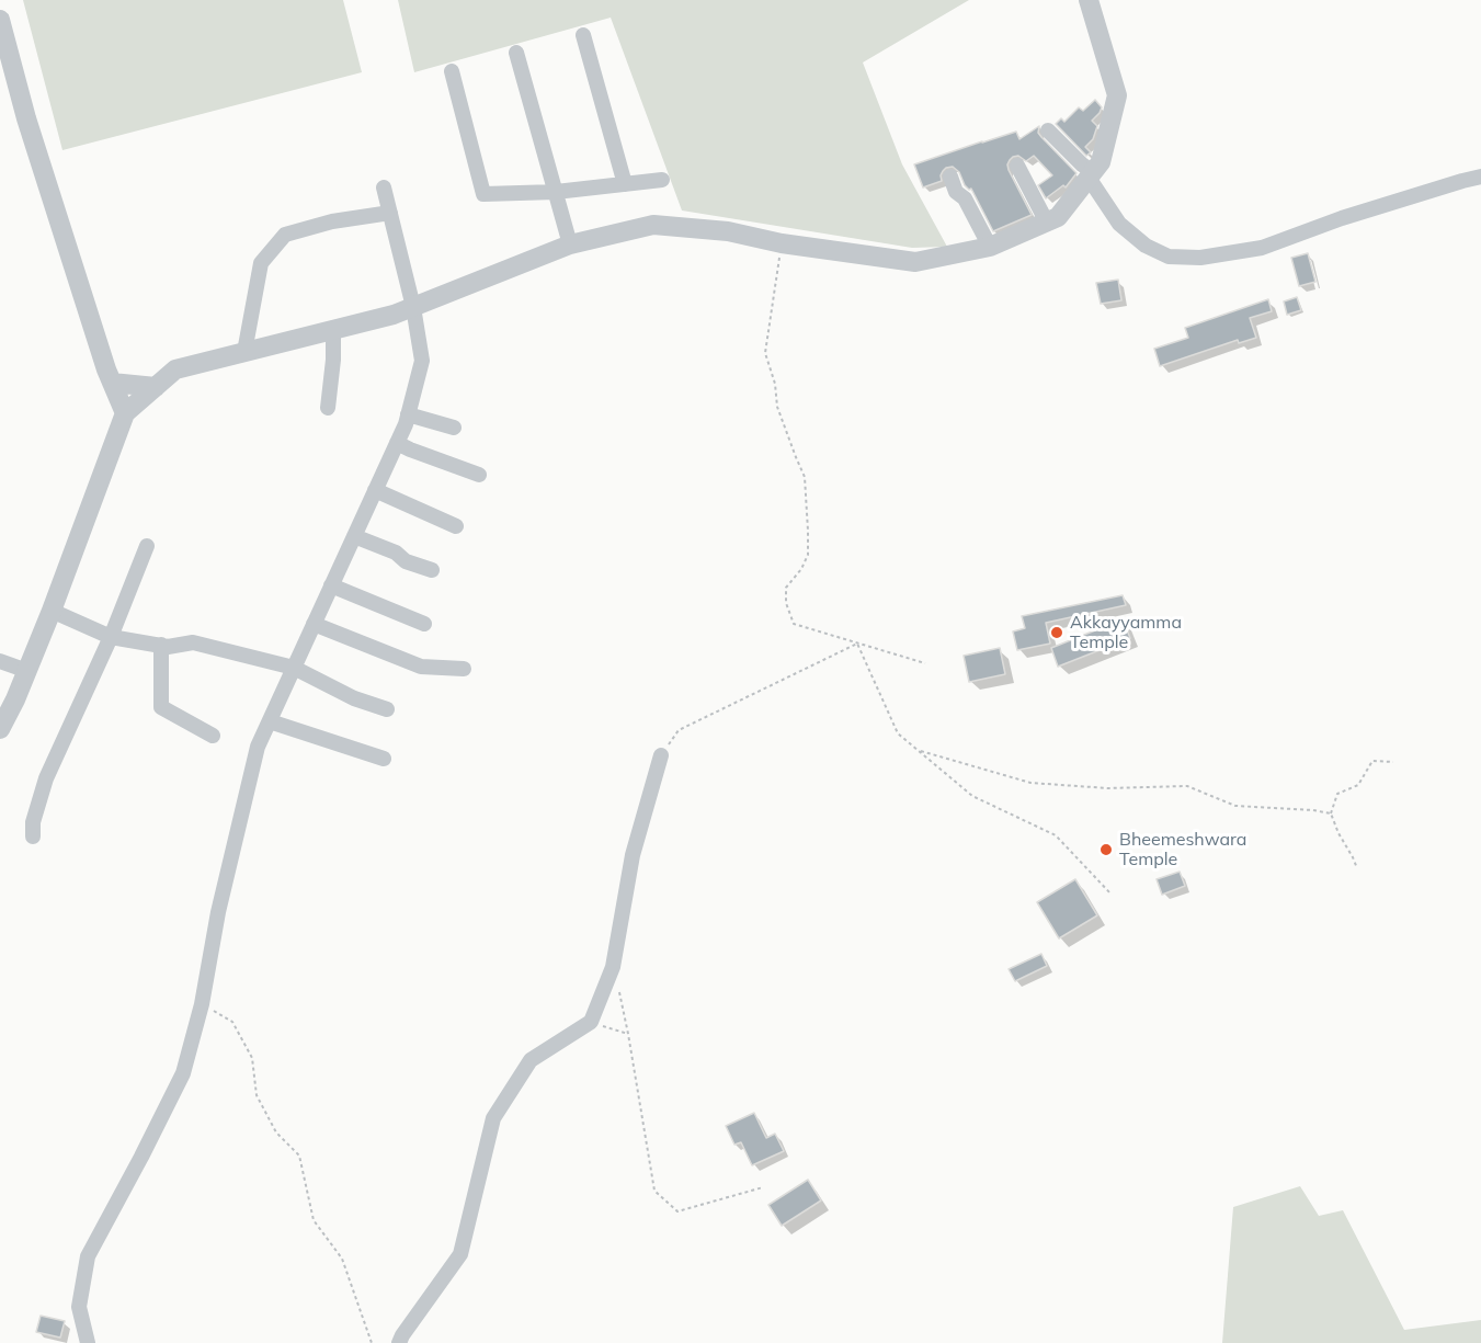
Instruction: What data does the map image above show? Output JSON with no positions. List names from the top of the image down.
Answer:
{
  "places": ["Akkayyamma Temple", "Bheemeshwara Temple"]
}
